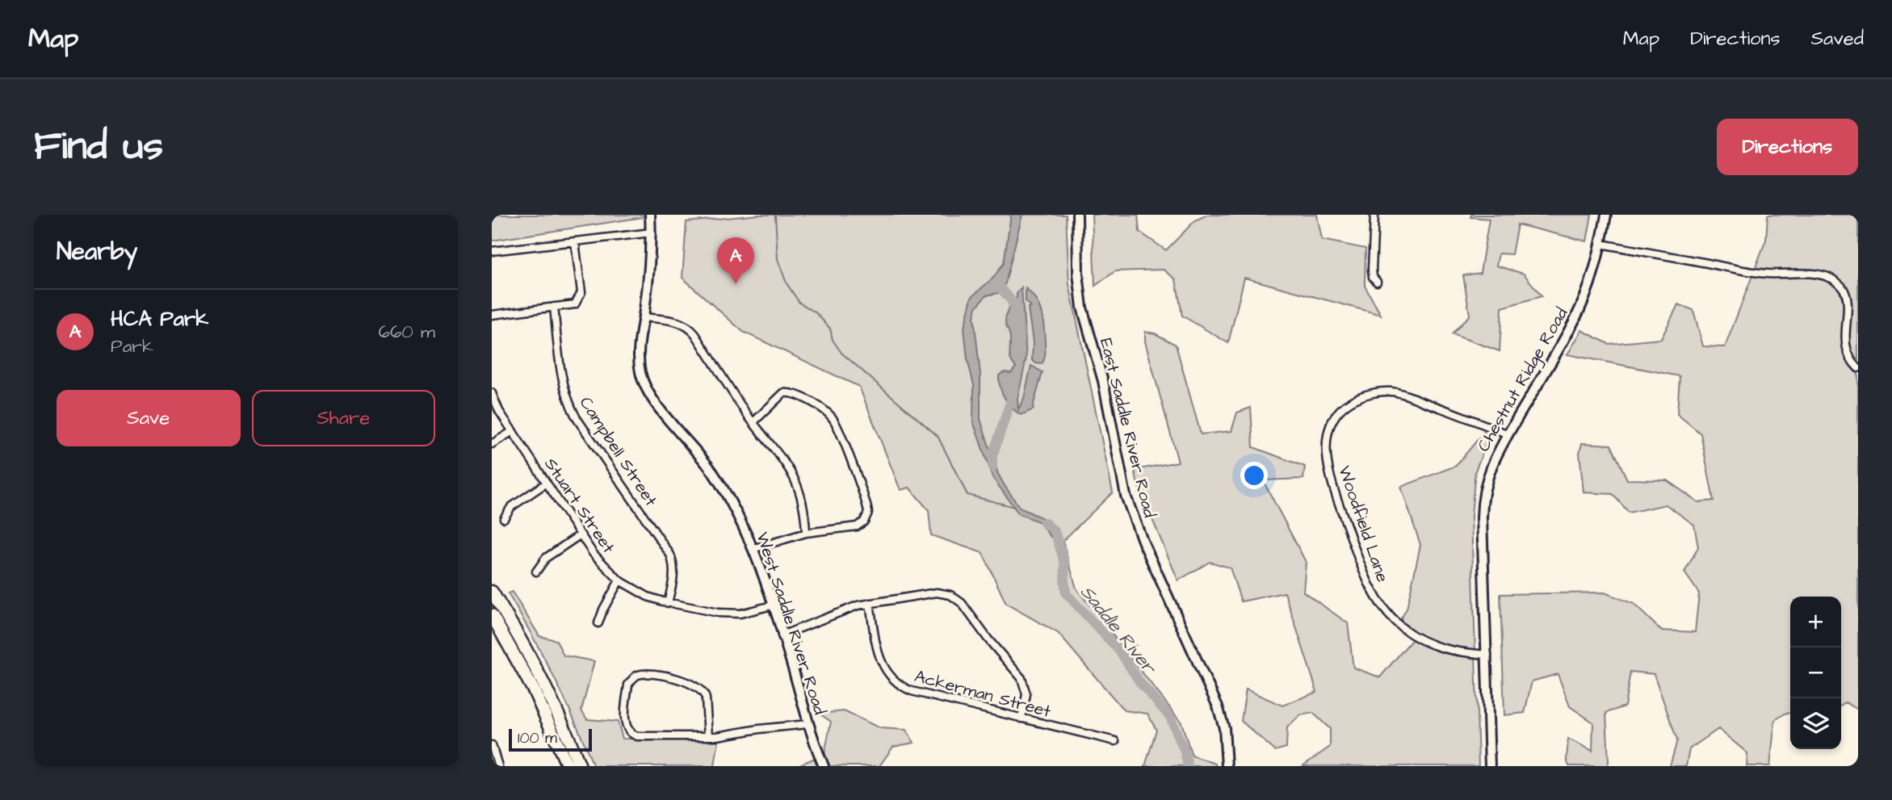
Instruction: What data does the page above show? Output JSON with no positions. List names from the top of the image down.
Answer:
{
  "streets": {
    "street": [
      "Chestnut Ridge Road",
      "East Saddle River Road",
      "Campbell Street",
      "Stuart Street",
      "Woodfield Lane",
      "West Saddle River Road",
      "Ackerman Street"
    ]
  },
  "crossings": [
    ["Chestnut Ridge Road", "Woodfield Lane"],
    ["Campbell Street", "Stuart Street"],
    ["Stuart Street", "West Saddle River Road"]
  ],
  "water": ["Saddle River"],
  "scale_bar": "100 m",
  "page": {
    "header": "Map",
    "nav": ["Map", "Directions", "Saved"],
    "buttons": [
      "Directions",
      ["Save", "Share"]
    ],
    "title": "Find us",
    "heading": "Nearby",
    "pins": "A",
    "list": [
      {
        "mark": "A",
        "name": "HCA Park",
        "note": "Park",
        "value": "660 m"
      }
    ],
    "map_buttons": ["+", "−"],
    "scale": "100 m"
  }
}
